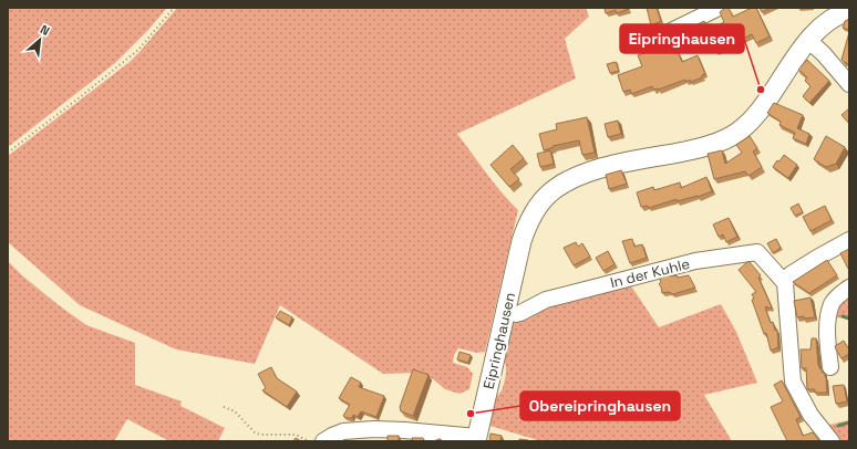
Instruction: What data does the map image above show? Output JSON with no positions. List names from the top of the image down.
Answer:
{
  "streets": {
    "main road": ["Eipringhausen"],
    "street": ["In der Kuhle"]
  },
  "crossings": [
    ["In der Kuhle", "Eipringhausen"]
  ],
  "places": ["Eipringhausen", "Obereipringhausen"],
  "north": "top right"
}
